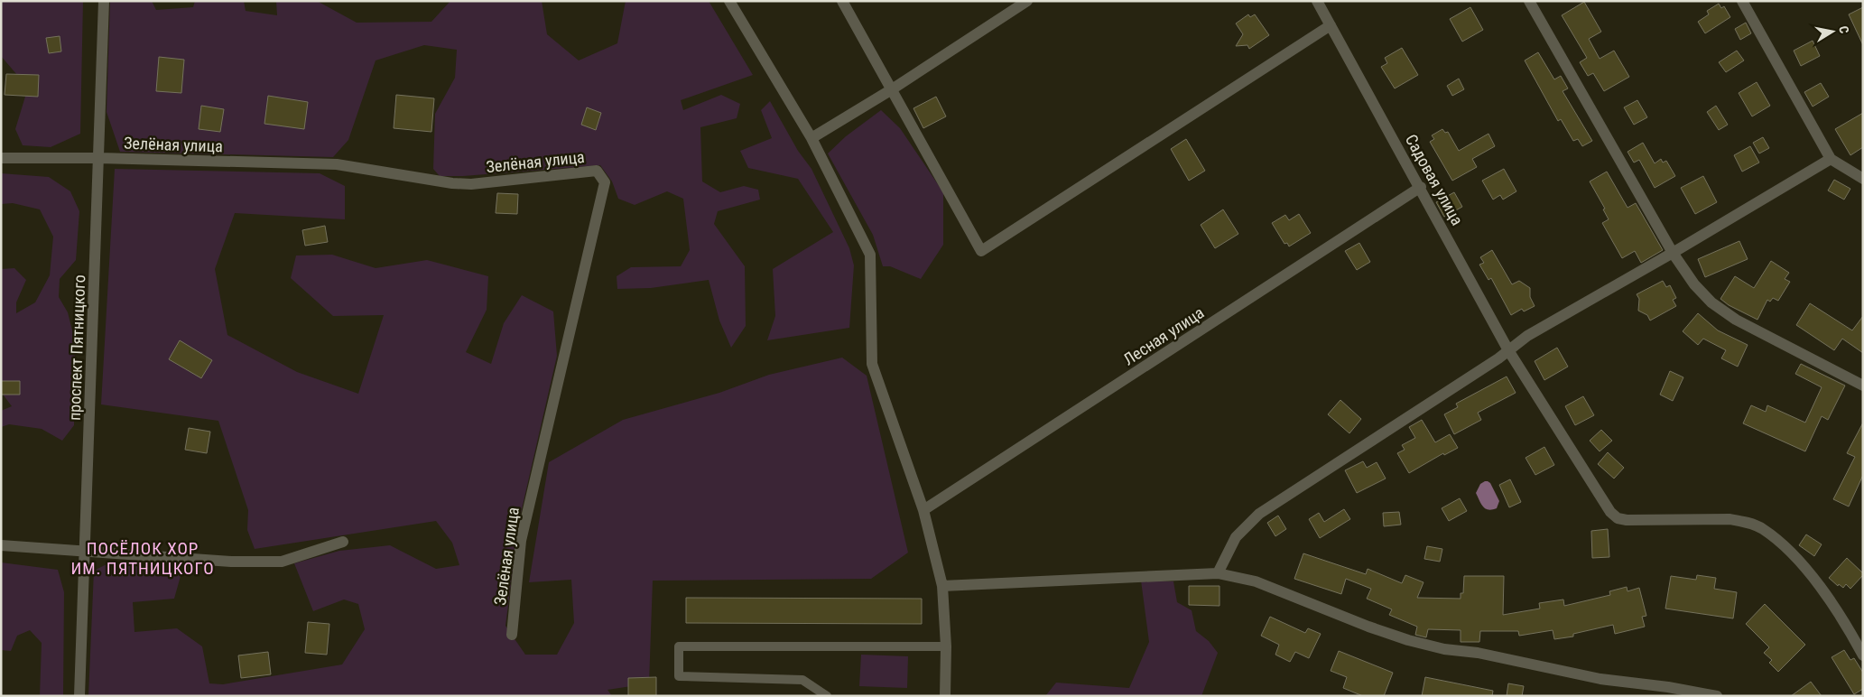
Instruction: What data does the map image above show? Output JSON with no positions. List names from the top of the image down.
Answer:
{
  "streets": {
    "street": [
      "Зелёная улица",
      "Садовая улица",
      "Лесная улица",
      "проспект Пятницкого"
    ]
  },
  "crossings": [
    ["Зелёная улица", "проспект Пятницкого"],
    ["Садовая улица", "Лесная улица"]
  ],
  "districts": ["ПОСЁЛОК ХОР ИМ. ПЯТНИЦКОГО"],
  "north": "right"
}
